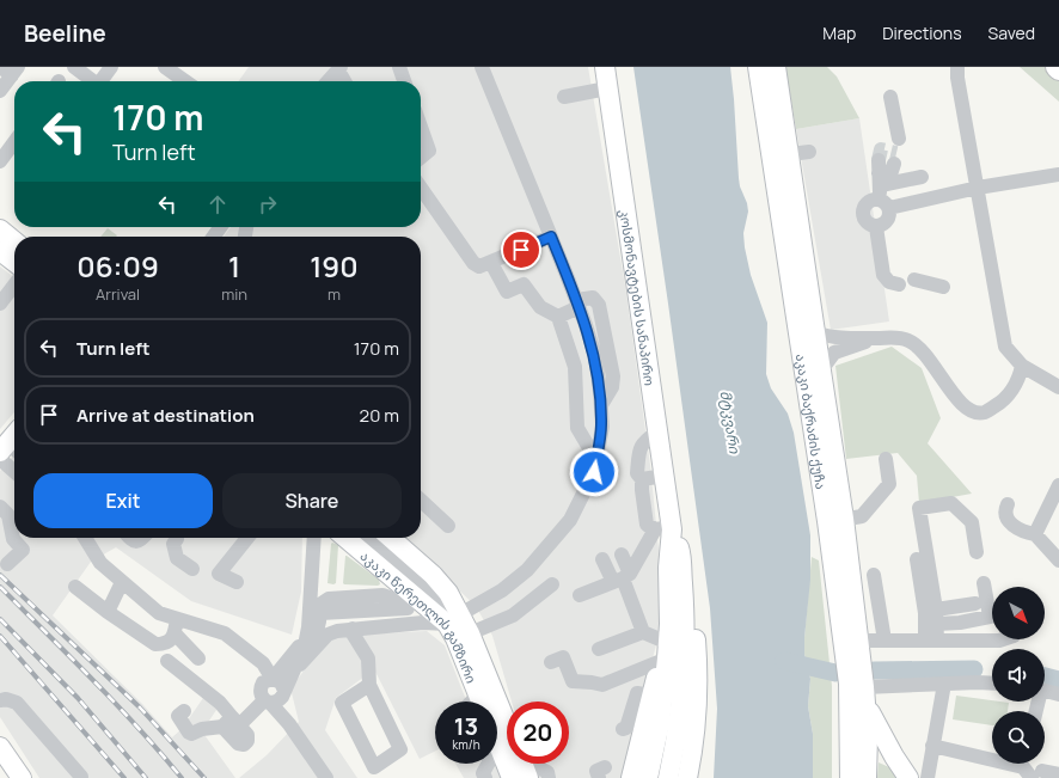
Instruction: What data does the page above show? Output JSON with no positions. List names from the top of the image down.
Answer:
{
  "streets": {
    "main road": ["კოსმონავტების სანაპირო", "აკაკი ბაქრაძის ქუჩა", "აკაკი წერეთლის გამზირი"]
  },
  "water": ["მტკვარი"],
  "north": "bottom right",
  "page": {
    "header": "Beeline",
    "nav": ["Map", "Directions", "Saved"],
    "turn": ["170 m", "Turn left"],
    "eta": [
      "06:09",
      "Arrival",
      "1",
      "min",
      "190",
      "m"
    ],
    "list": [
      {
        "name": "Turn left",
        "value": "170 m"
      },
      {
        "name": "Arrive at destination",
        "value": "20 m"
      }
    ],
    "buttons": ["Exit", "Share"],
    "speed": "13 km/h",
    "limit": "20"
  }
}
